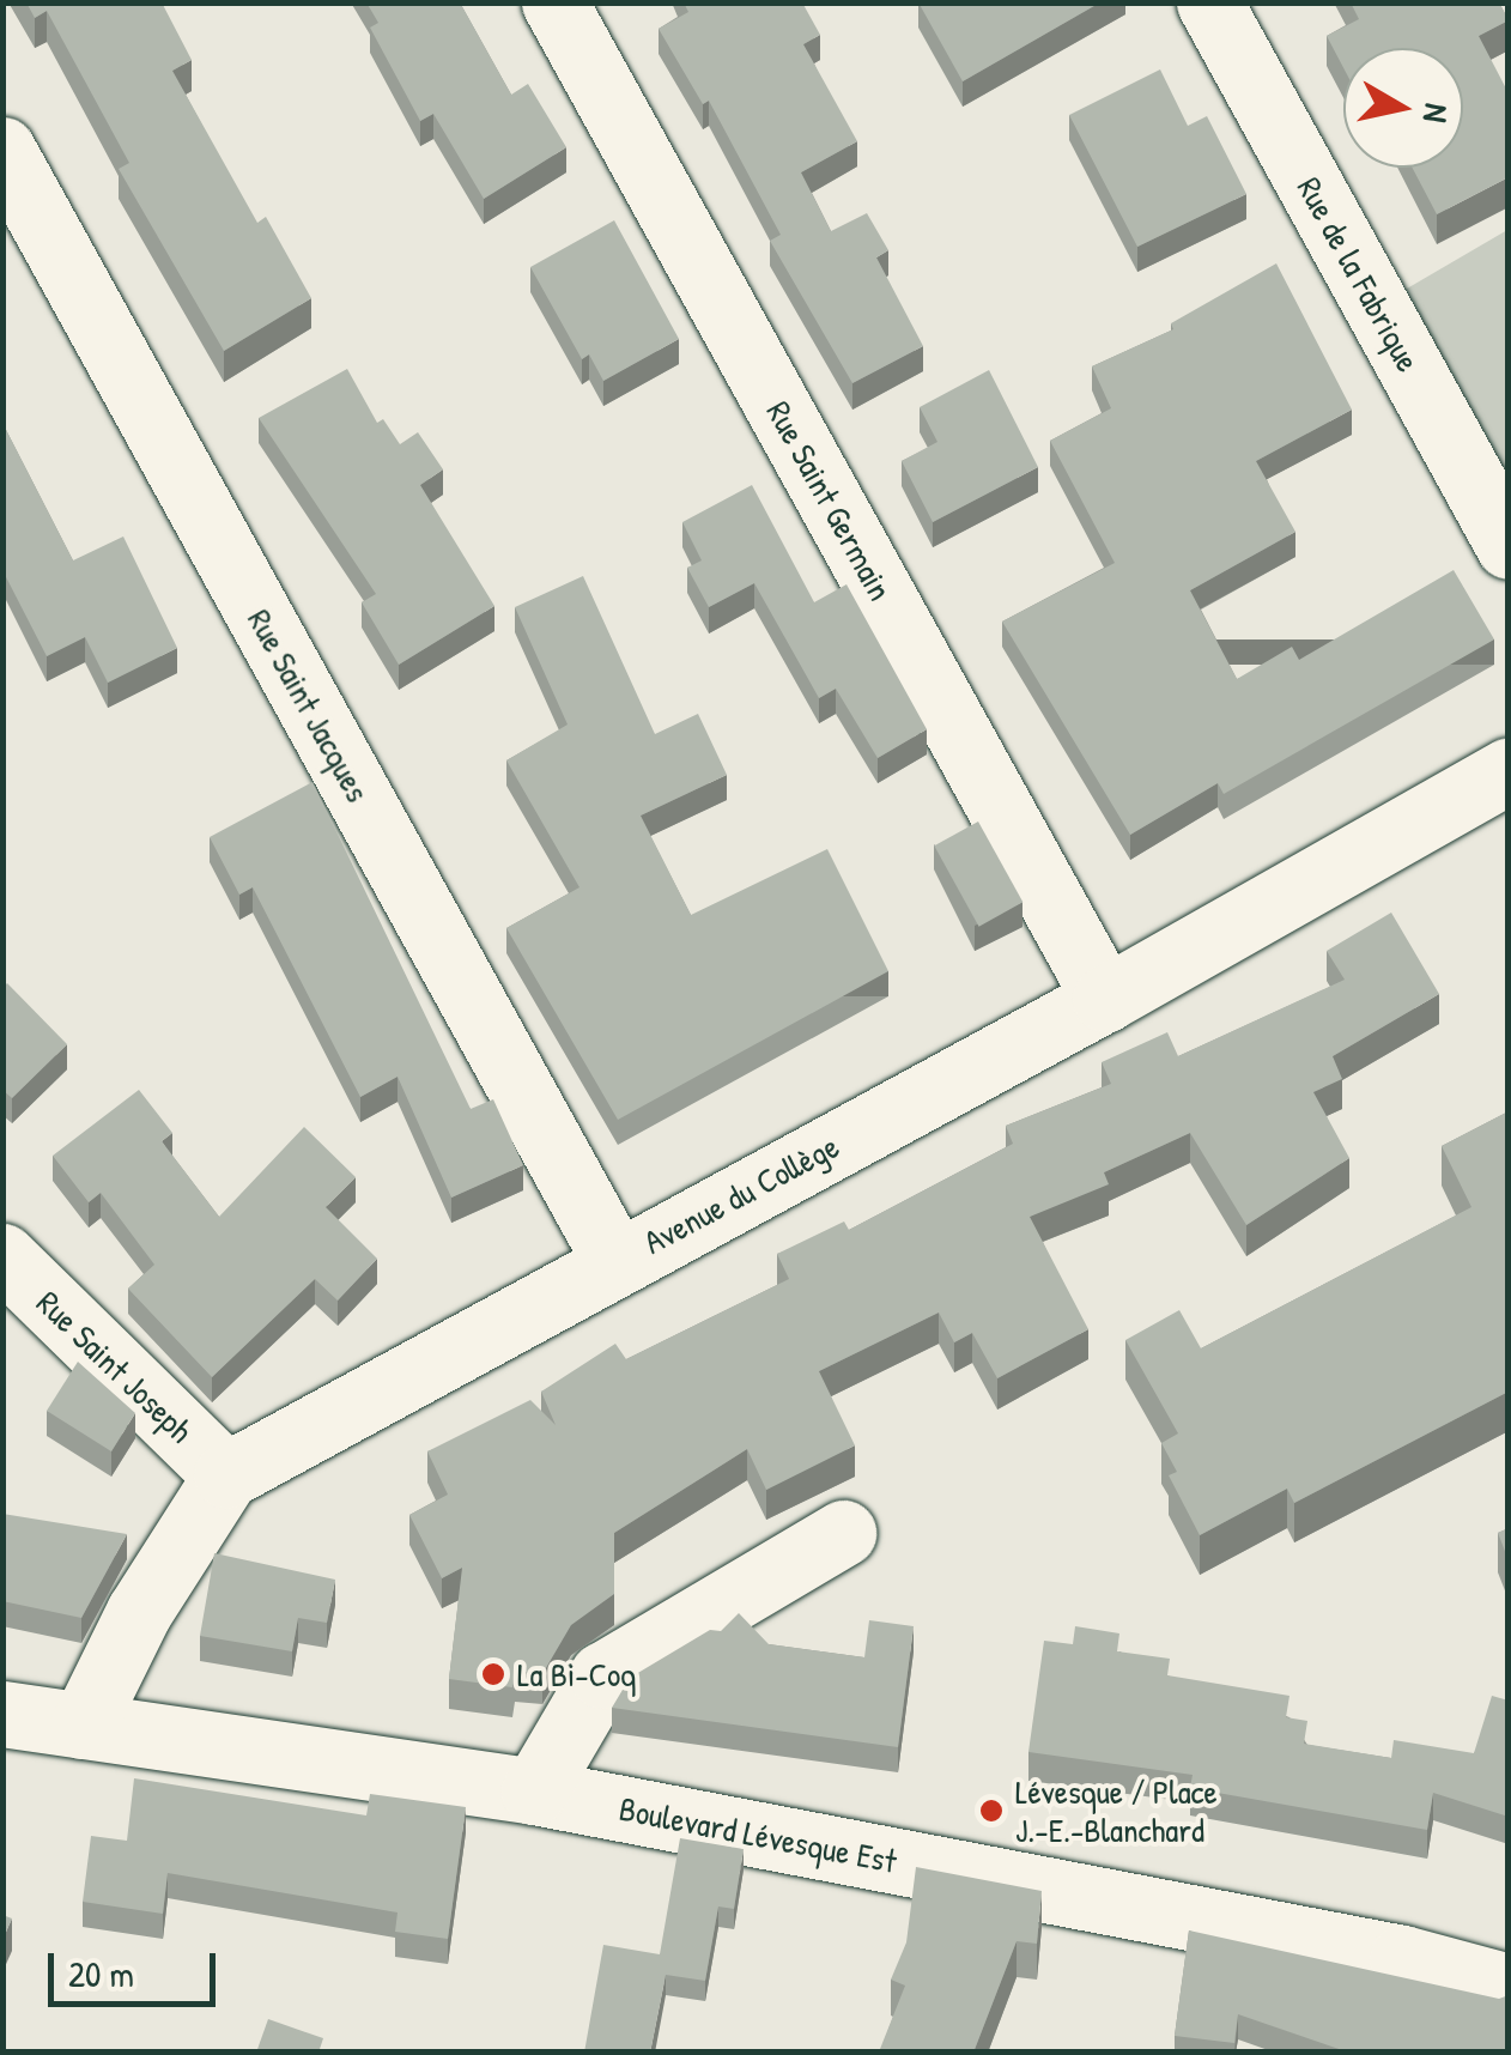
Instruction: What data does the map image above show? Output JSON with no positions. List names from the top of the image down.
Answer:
{
  "streets": {
    "street": [
      "Rue de la Fabrique",
      "Rue Saint Germain",
      "Rue Saint Jacques",
      "Avenue du Collège",
      "Rue Saint Joseph",
      "Boulevard Lévesque Est"
    ]
  },
  "crossings": [
    ["Rue Saint Germain", "Avenue du Collège"],
    ["Rue Saint Jacques", "Avenue du Collège"],
    ["Avenue du Collège", "Rue Saint Joseph"],
    ["Avenue du Collège", "Boulevard Lévesque Est"]
  ],
  "places": ["La Bi-Coq", "Lévesque / Place J.-E.-Blanchard"],
  "scale_bar": "20 m",
  "north": "right"
}
